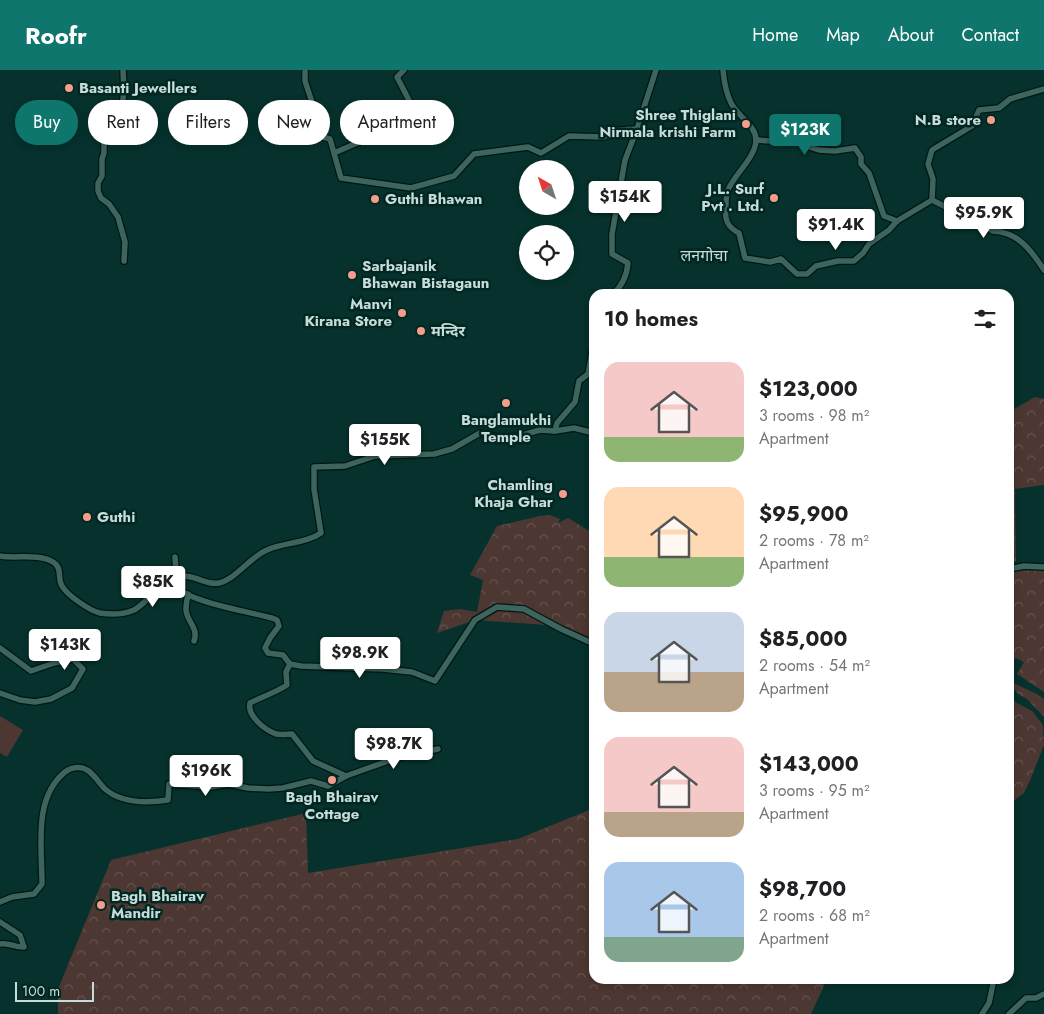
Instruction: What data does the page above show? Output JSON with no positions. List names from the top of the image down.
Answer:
{
  "districts": ["लनगोचा"],
  "places": [
    "Basanti Jewellers",
    "N.B store",
    "Shree Thiglani Nirmala krishi Farm",
    "J.L. Surf Pvt . Ltd.",
    "Guthi Bhawan",
    "Sarbajanik Bhawan Bistagaun",
    "Manvi Kirana Store",
    "मन्दिर",
    "Banglamukhi Temple",
    "Chamling Khaja Ghar",
    "Guthi",
    "Bagh Bhairav Cottage",
    "Bagh Bhairav Mandir"
  ],
  "scale_bar": "100 m",
  "north": "top left",
  "page": {
    "header": "Roofr",
    "nav": [
      "Home",
      "Map",
      "About",
      "Contact"
    ],
    "chip": [
      "Buy",
      "Rent",
      "Filters",
      "New",
      "Apartment"
    ],
    "price": [
      "$123K",
      "$154K",
      "$95.9K",
      "$91.4K",
      "$155K",
      "$85K",
      "$143K",
      "$98.9K",
      "$98.7K",
      "$196K"
    ],
    "heading": "10 homes",
    "list": [
      {
        "name": "$123,000",
        "note": "3 rooms · 98 m² · Apartment"
      },
      {
        "name": "$95,900",
        "note": "2 rooms · 78 m² · Apartment"
      },
      {
        "name": "$85,000",
        "note": "2 rooms · 54 m² · Apartment"
      },
      {
        "name": "$143,000",
        "note": "3 rooms · 95 m² · Apartment"
      },
      {
        "name": "$98,700",
        "note": "2 rooms · 68 m² · Apartment"
      }
    ],
    "scale": "100 m"
  }
}
